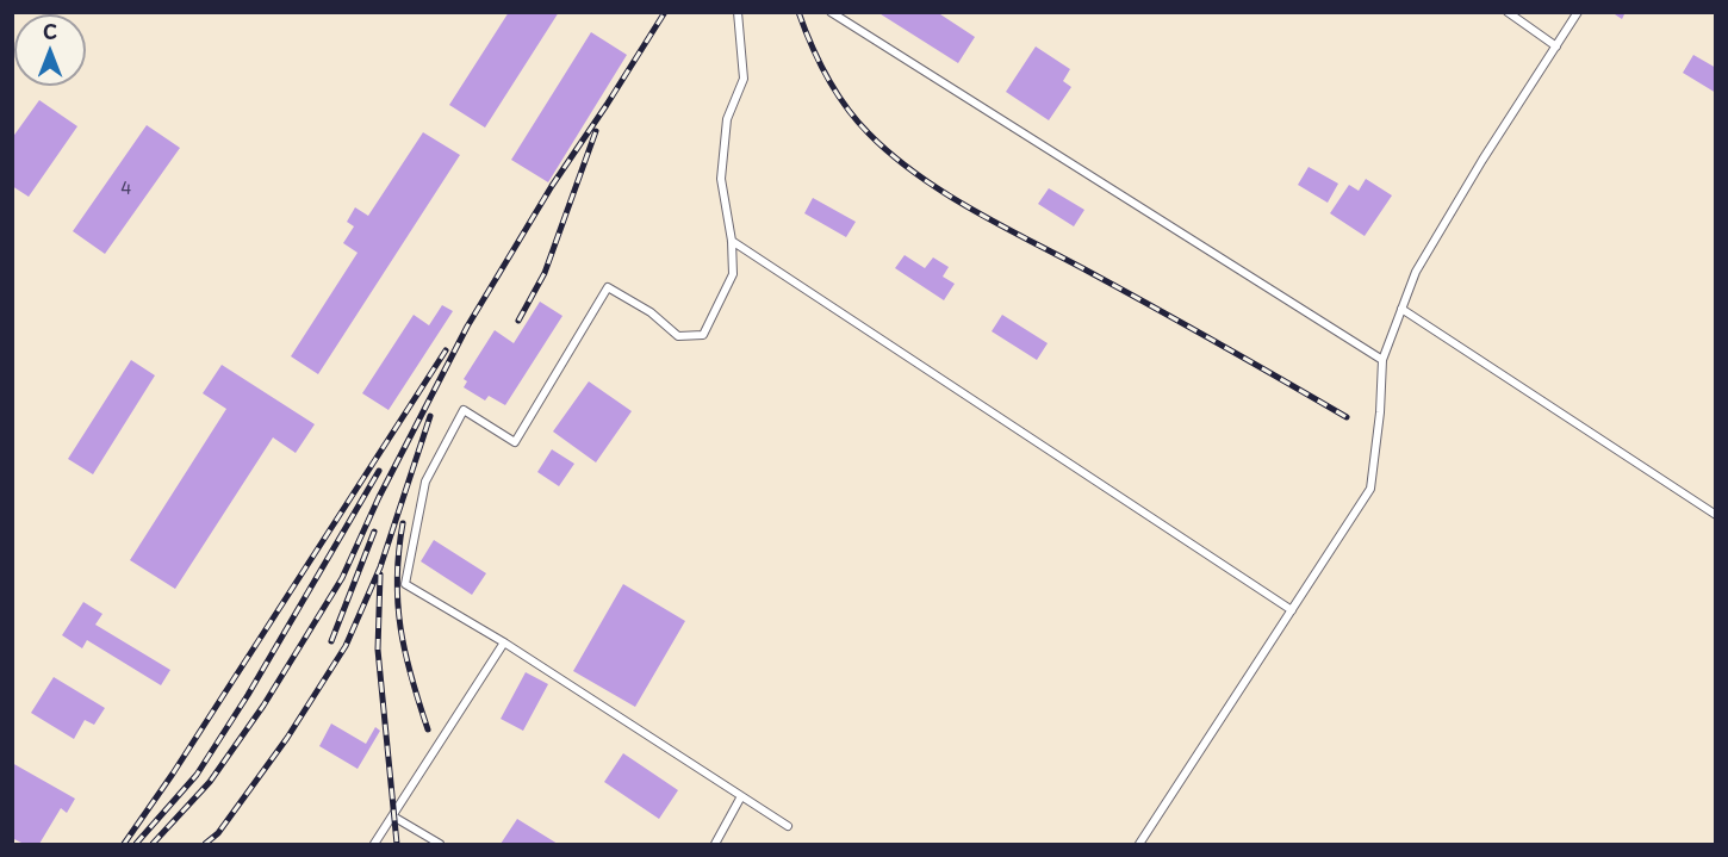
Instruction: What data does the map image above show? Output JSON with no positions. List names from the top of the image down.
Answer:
{
  "house_numbers": ["4"],
  "north": "top"
}
